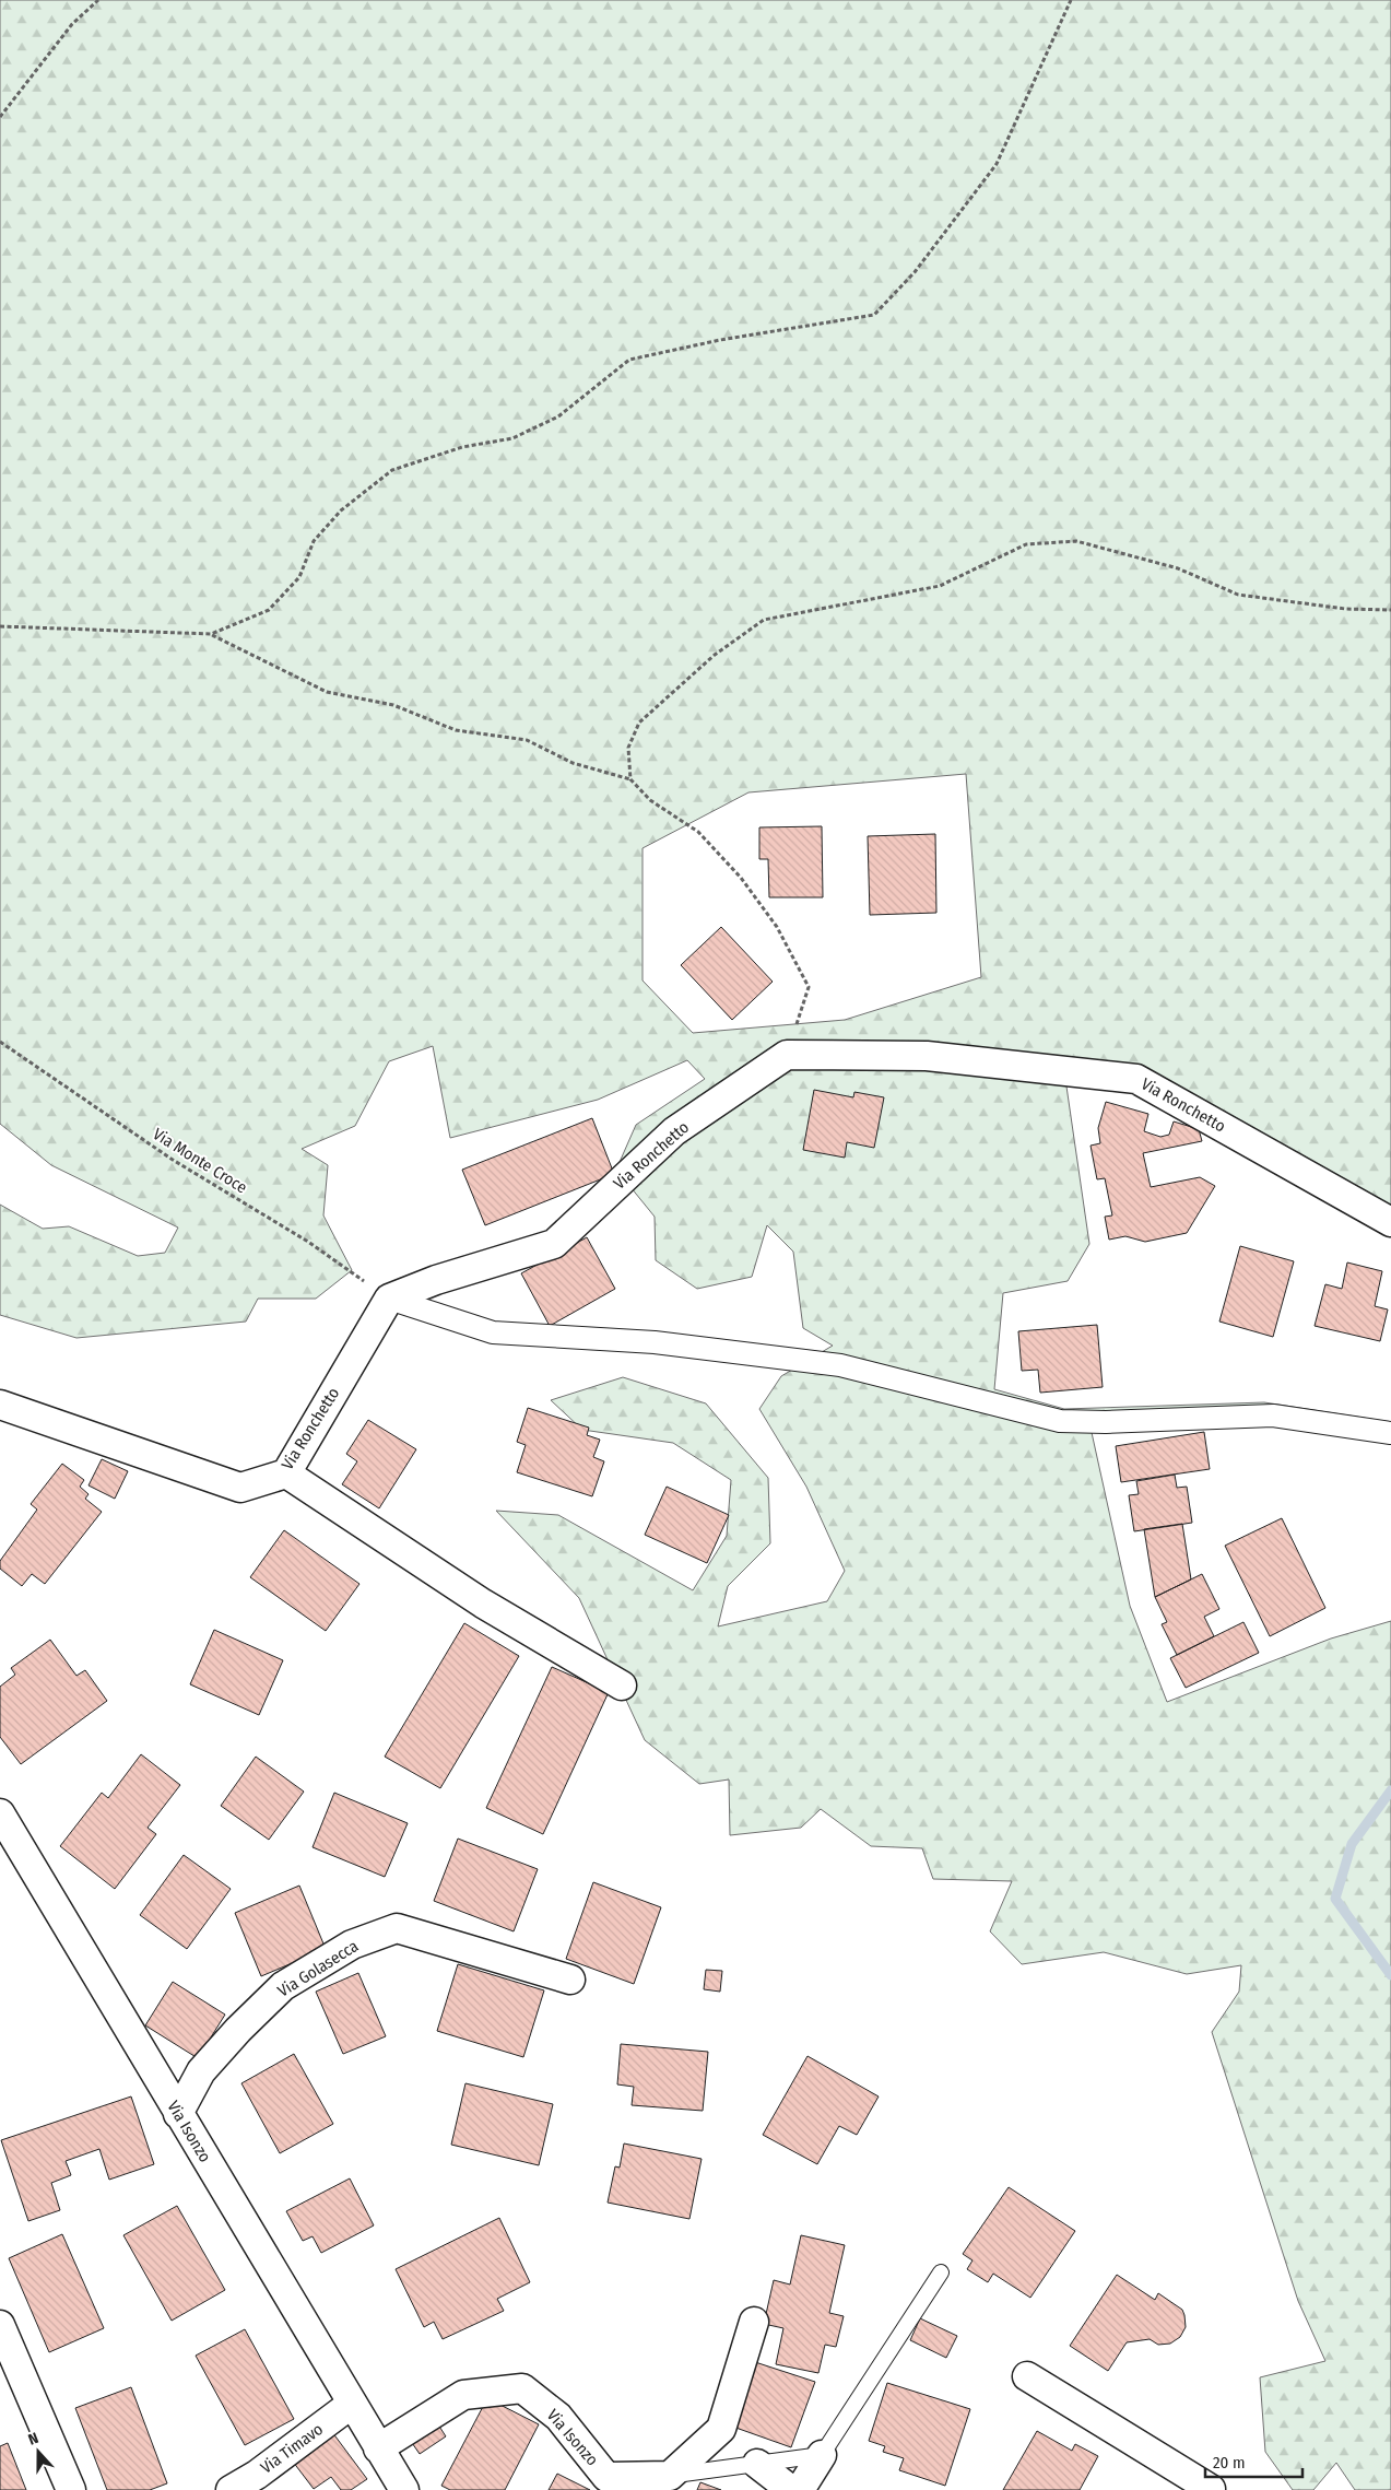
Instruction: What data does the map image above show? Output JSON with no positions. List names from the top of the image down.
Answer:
{
  "streets": {
    "street": [
      "Via Ronchetto",
      "Via Golasecca",
      "Via Isonzo",
      "Via Timavo"
    ],
    "path": ["Via Monte Croce"]
  },
  "crossings": [
    ["Via Ronchetto", "Via Monte Croce"],
    ["Via Golasecca", "Via Isonzo"],
    ["Via Isonzo", "Via Timavo"]
  ],
  "scale_bar": "20 m",
  "north": "top"
}
